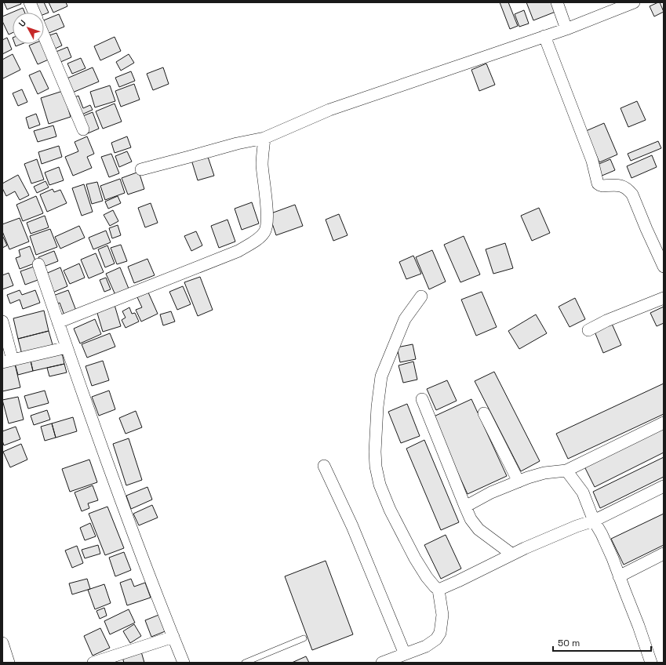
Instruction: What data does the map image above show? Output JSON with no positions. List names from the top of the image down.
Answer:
{
  "scale_bar": "50 m",
  "north": "top left"
}
